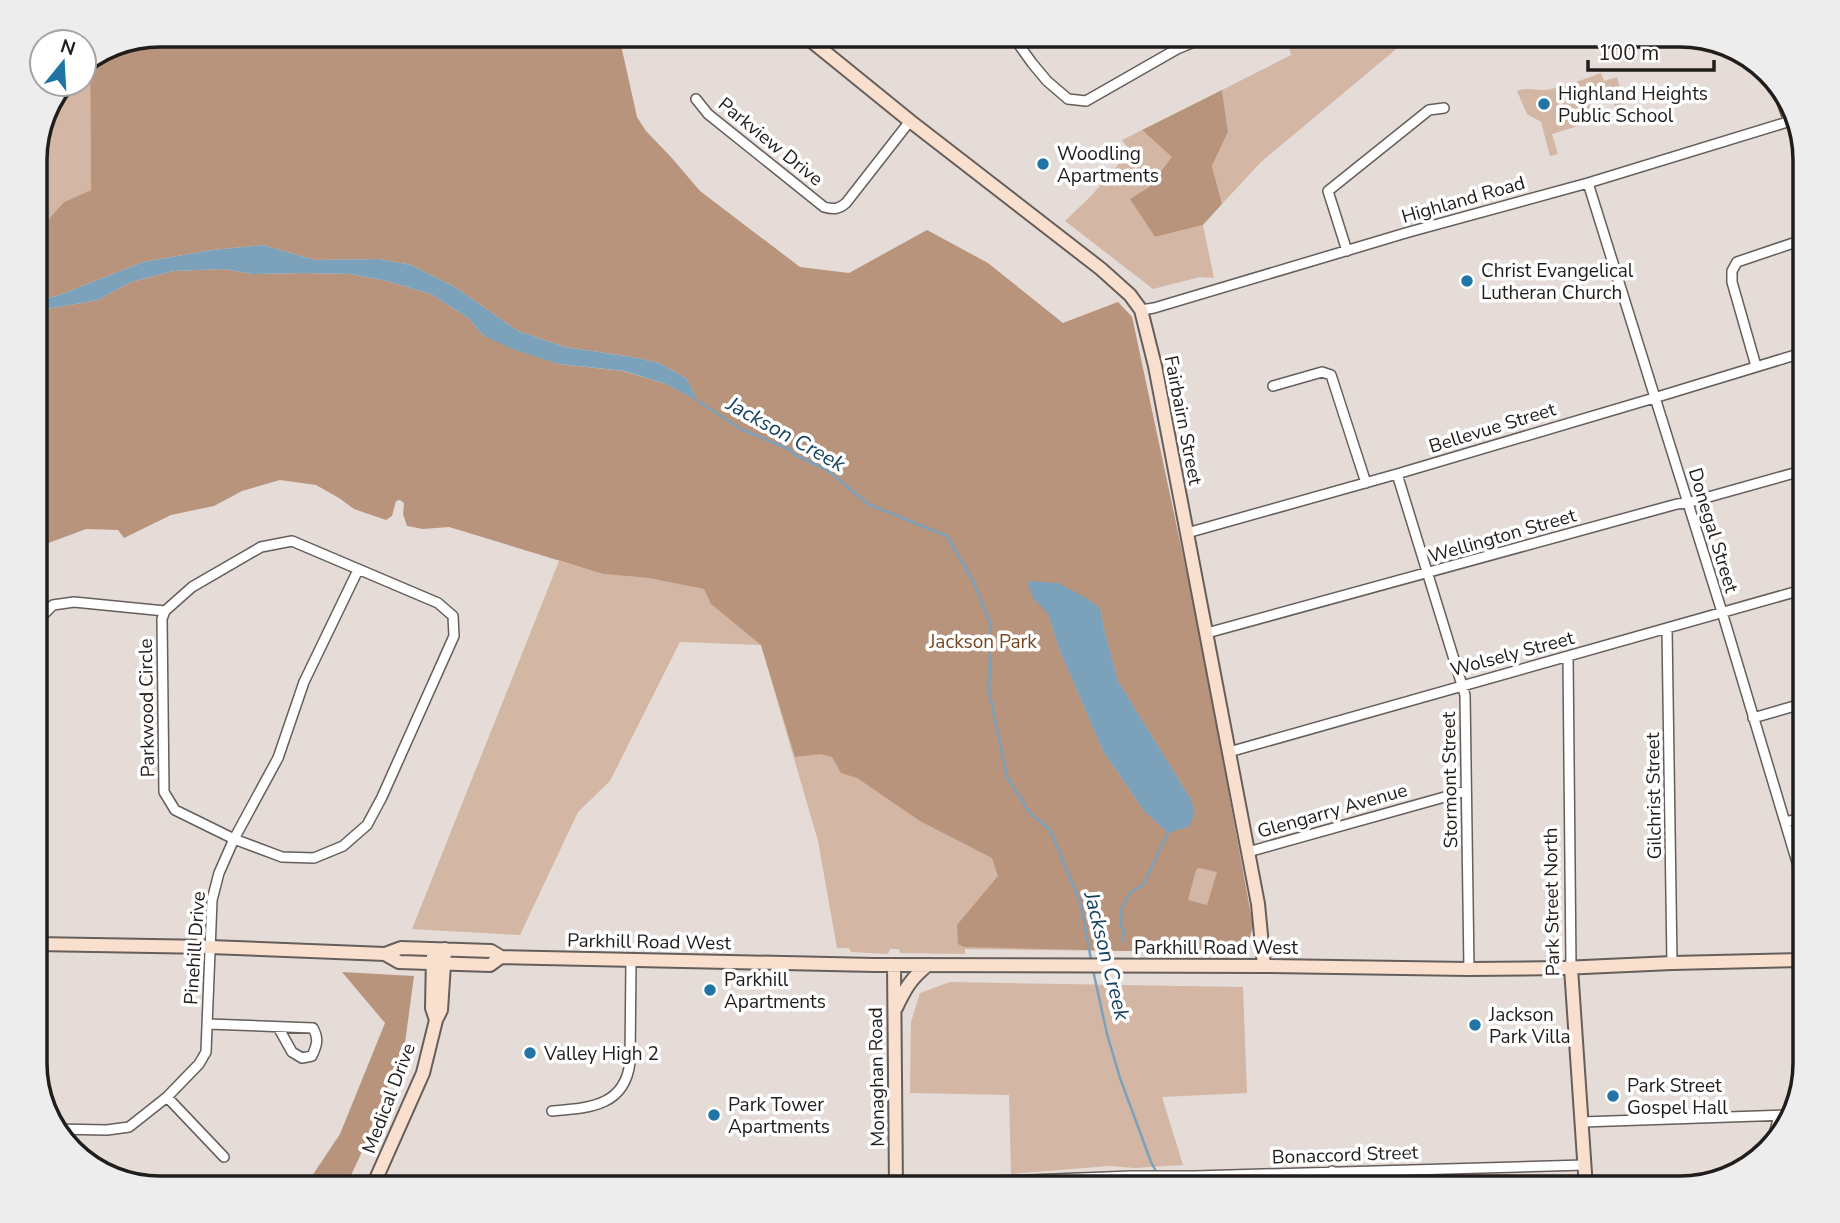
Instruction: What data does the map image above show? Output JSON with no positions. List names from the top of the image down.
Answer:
{
  "streets": {
    "main road": [
      "Fairbairn Street",
      "Park Street North",
      "Parkhill Road West",
      "Monaghan Road",
      "Medical Drive"
    ],
    "street": [
      "Parkview Drive",
      "Highland Road",
      "Bellevue Street",
      "Donegal Street",
      "Wellington Street",
      "Wolsely Street",
      "Parkwood Circle",
      "Stormont Street",
      "Gilchrist Street",
      "Glengarry Avenue",
      "Pinehill Drive",
      "Bonaccord Street"
    ]
  },
  "crossings": [
    ["Parkview Drive", "Fairbairn Street"],
    ["Highland Road", "Fairbairn Street"],
    ["Highland Road", "Donegal Street"],
    ["Fairbairn Street", "Bellevue Street"],
    ["Fairbairn Street", "Wellington Street"],
    ["Fairbairn Street", "Wolsely Street"],
    ["Fairbairn Street", "Glengarry Avenue"],
    ["Fairbairn Street", "Parkhill Road West"],
    ["Bellevue Street", "Donegal Street"],
    ["Bellevue Street", "Stormont Street"],
    ["Donegal Street", "Wellington Street"],
    ["Donegal Street", "Wolsely Street"],
    ["Wellington Street", "Stormont Street"],
    ["Wolsely Street", "Stormont Street"],
    ["Wolsely Street", "Gilchrist Street"],
    ["Wolsely Street", "Park Street North"],
    ["Parkwood Circle", "Pinehill Drive"],
    ["Stormont Street", "Glengarry Avenue"],
    ["Stormont Street", "Parkhill Road West"],
    ["Gilchrist Street", "Parkhill Road West"],
    ["Park Street North", "Parkhill Road West"],
    ["Park Street North", "Bonaccord Street"],
    ["Parkhill Road West", "Pinehill Drive"],
    ["Parkhill Road West", "Monaghan Road"],
    ["Parkhill Road West", "Medical Drive"]
  ],
  "water": ["Jackson Creek"],
  "parks": ["Jackson Park"],
  "places": [
    "Highland Heights Public School",
    "Woodling Apartments",
    "Christ Evangelical Lutheran Church",
    "Parkhill Apartments",
    "Jackson Park Villa",
    "Valley High 2",
    "Park Street Gospel Hall",
    "Park Tower Apartments"
  ],
  "scale_bar": "100 m",
  "north": "top"
}
